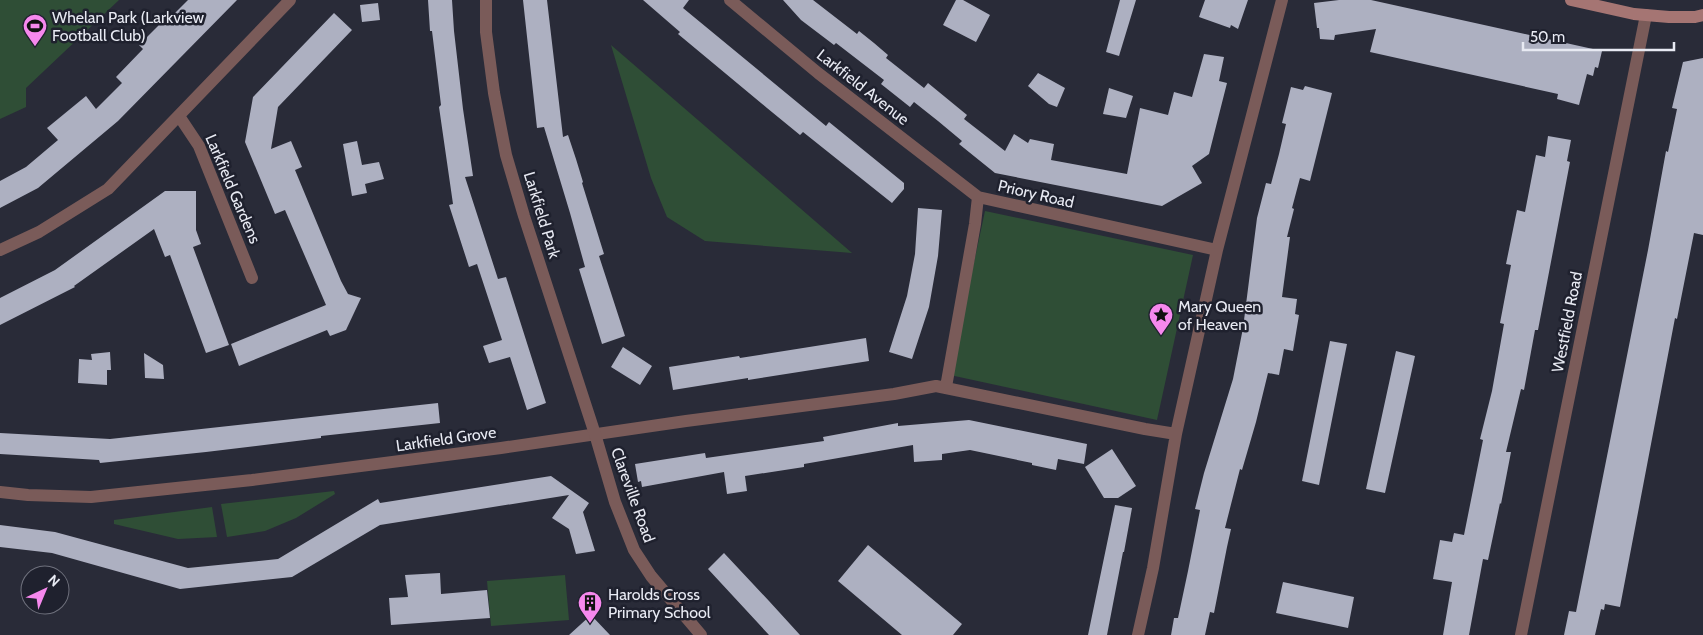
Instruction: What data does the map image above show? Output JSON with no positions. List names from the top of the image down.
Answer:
{
  "streets": {
    "street": [
      "Larkfield Avenue",
      "Larkfield Gardens",
      "Priory Road",
      "Larkfield Park",
      "Westfield Road",
      "Larkfield Grove",
      "Clareville Road"
    ]
  },
  "crossings": [
    ["Larkfield Avenue", "Priory Road"],
    ["Priory Road", "Larkfield Grove"],
    ["Larkfield Park", "Larkfield Grove"],
    ["Larkfield Park", "Clareville Road"],
    ["Larkfield Grove", "Clareville Road"]
  ],
  "places": {
    "sports": ["Whelan Park (Larkview Football Club)"],
    "place": ["Mary Queen of Heaven"],
    "building": ["Harolds Cross Primary School"]
  },
  "scale_bar": "50 m",
  "north": "top right"
}
